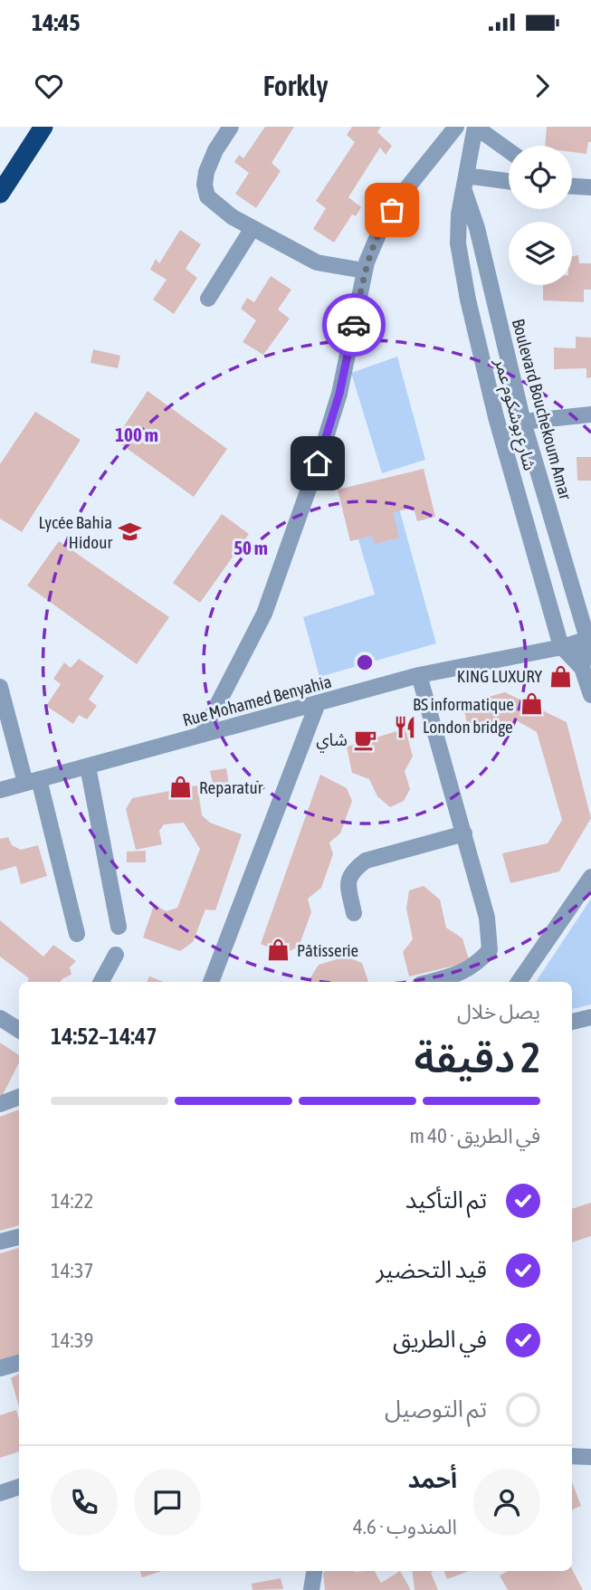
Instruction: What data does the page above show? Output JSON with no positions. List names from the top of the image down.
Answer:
{
  "streets": {
    "street": ["Boulevard Bouchekoum Amar", "شارع بوشكوم عمر", "Rue Mohamed Benyahia"]
  },
  "crossings": [
    ["Boulevard Bouchekoum Amar", "شارع بوشكوم عمر"],
    ["Boulevard Bouchekoum Amar", "Rue Mohamed Benyahia"],
    ["شارع بوشكوم عمر", "Rue Mohamed Benyahia"]
  ],
  "places": {
    "school or university": ["Lycée Bahia Hidour"],
    "shop": [
      "KING LUXURY",
      "BS informatique",
      "Reparatur",
      "Pâtisserie"
    ],
    "restaurant": ["London bridge"],
    "cafe": ["شاي"]
  },
  "page": {
    "status": "14:45",
    "header": "Forkly",
    "heading": ["2 دقيقة", "يصل خلال", "14:47–14:52"],
    "panel": ["أحمد", "المندوب · 4.6"],
    "bar": "في الطريق · 40 m",
    "list": [
      ["تم التأكيد", "14:22"],
      ["قيد التحضير", "14:37"],
      ["في الطريق", "14:39"],
      "تم التوصيل"
    ]
  },
  "rings": ["100 m", "50 m"]
}
